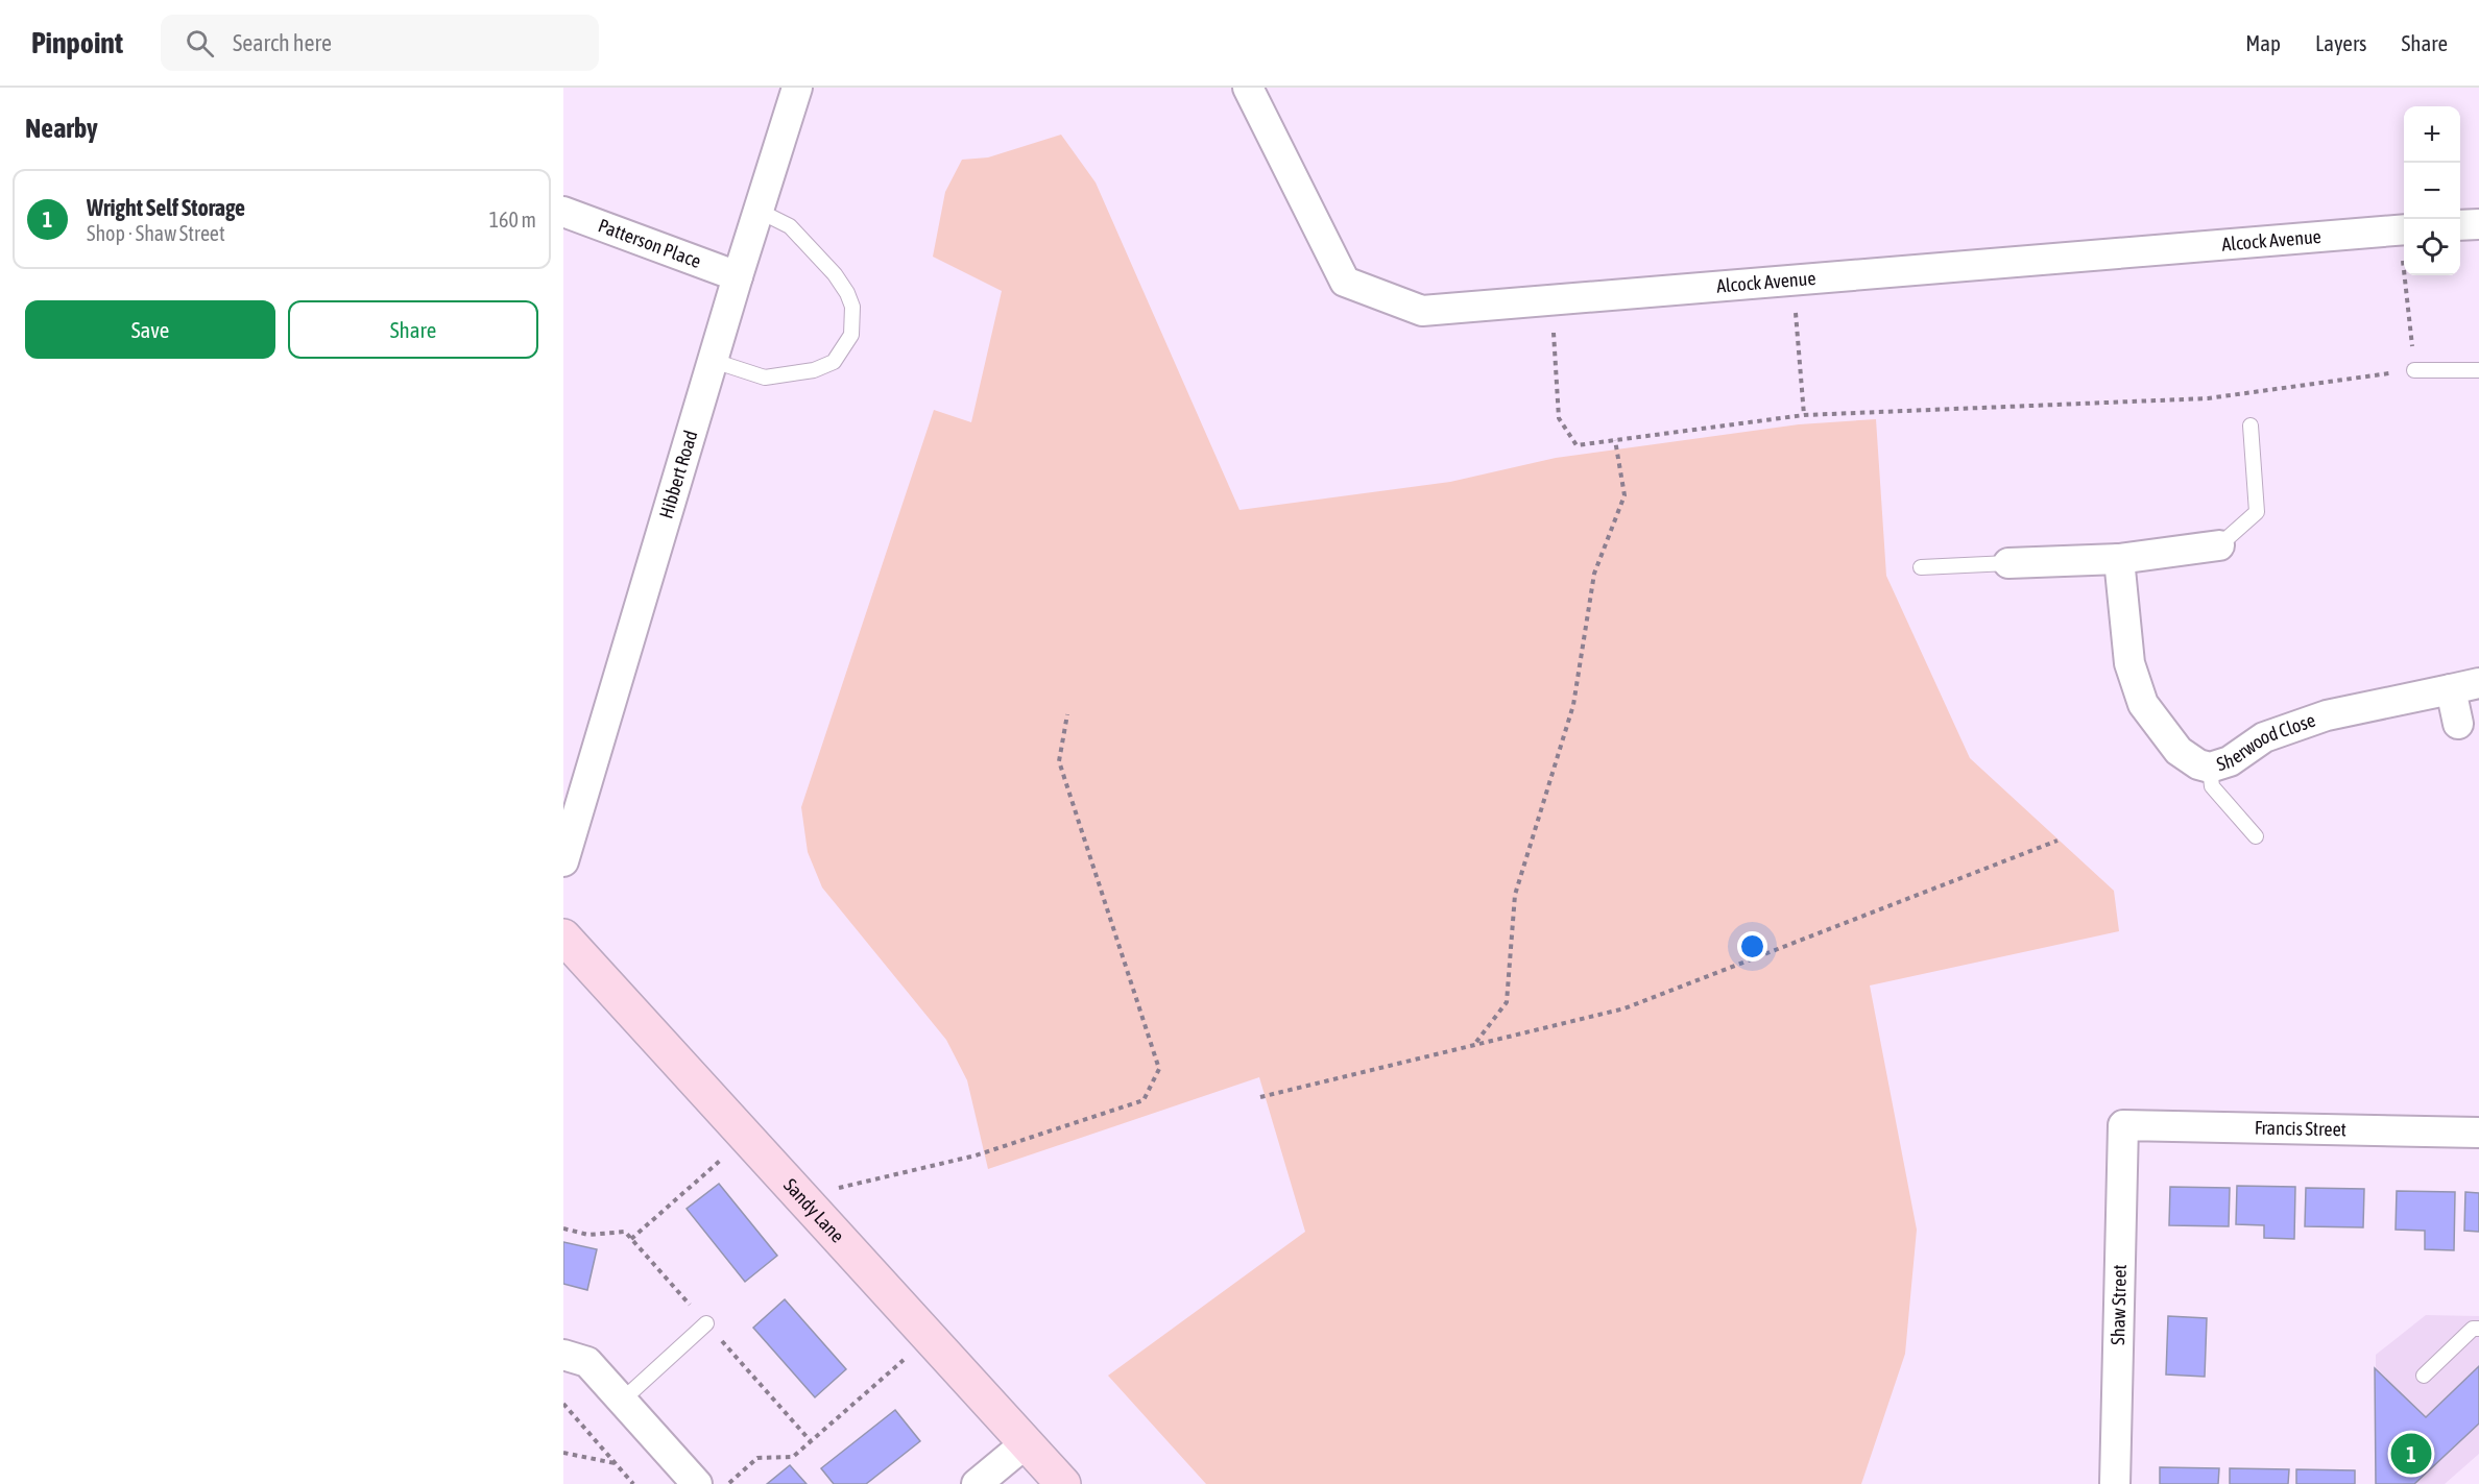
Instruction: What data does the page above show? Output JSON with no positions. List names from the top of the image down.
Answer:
{
  "streets": {
    "street": [
      "Alcock Avenue",
      "Patterson Place",
      "Hibbert Road",
      "Sherwood Close",
      "Francis Street",
      "Sandy Lane",
      "Shaw Street"
    ]
  },
  "crossings": [
    ["Patterson Place", "Hibbert Road"],
    ["Francis Street", "Shaw Street"]
  ],
  "page": {
    "header": "Pinpoint",
    "search": "Search here",
    "nav": ["Map", "Layers", "Share"],
    "heading": "Nearby",
    "map_buttons": ["+", "−"],
    "list": [
      {
        "mark": "1",
        "name": "Wright Self Storage",
        "note": "Shop · Shaw Street",
        "value": "160 m"
      }
    ],
    "buttons": ["Save", "Share"],
    "pins": "1"
  }
}
